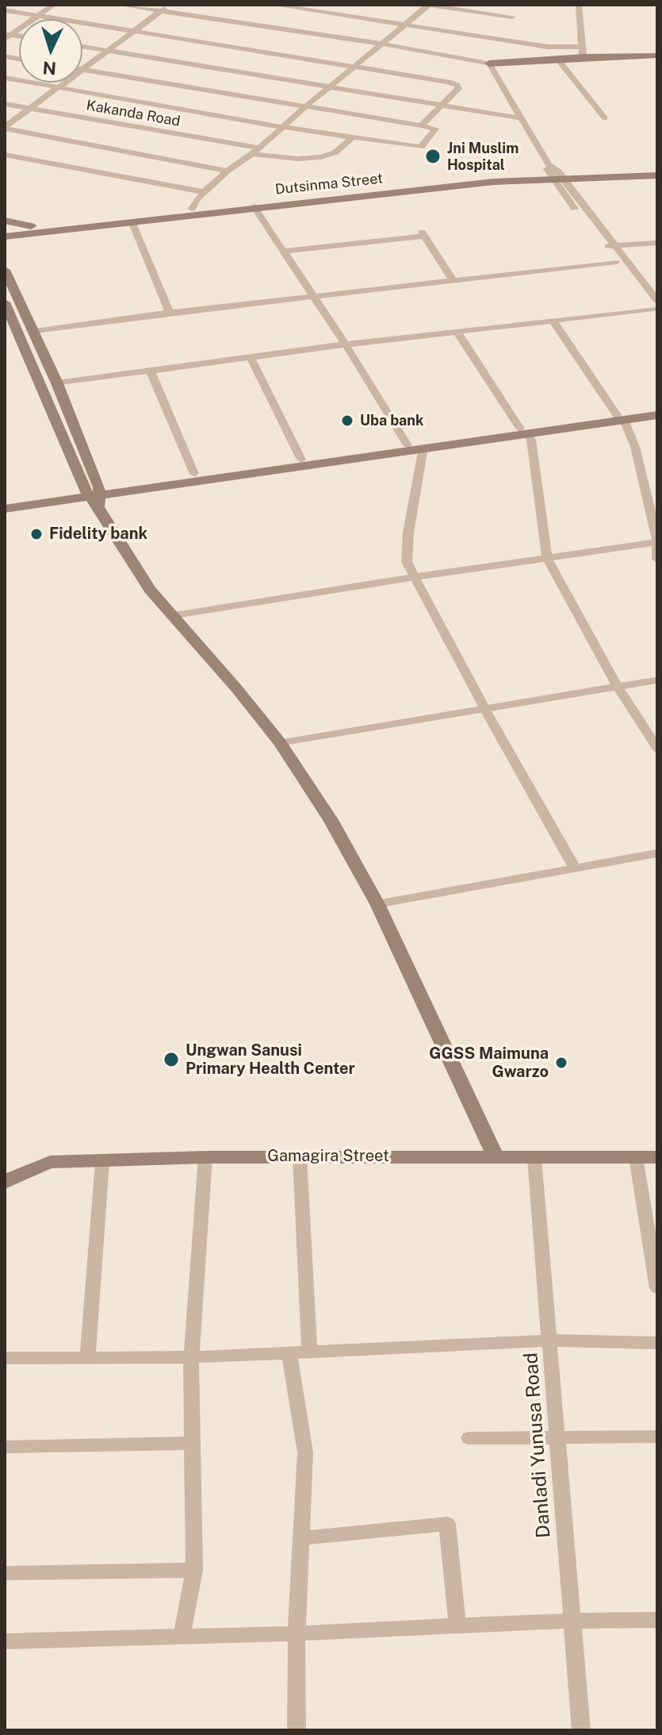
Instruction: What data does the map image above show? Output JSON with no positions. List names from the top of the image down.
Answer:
{
  "streets": {
    "street": [
      "Kakanda Road",
      "Dutsinma Street",
      "Gamagira Street",
      "Danladi Yunusa Road"
    ]
  },
  "crossings": [
    ["Gamagira Street", "Danladi Yunusa Road"]
  ],
  "places": [
    "Jni Muslim Hospital",
    "Uba bank",
    "Fidelity bank",
    "Ungwan Sanusi Primary Health Center",
    "GGSS Maimuna Gwarzo"
  ],
  "north": "bottom"
}
